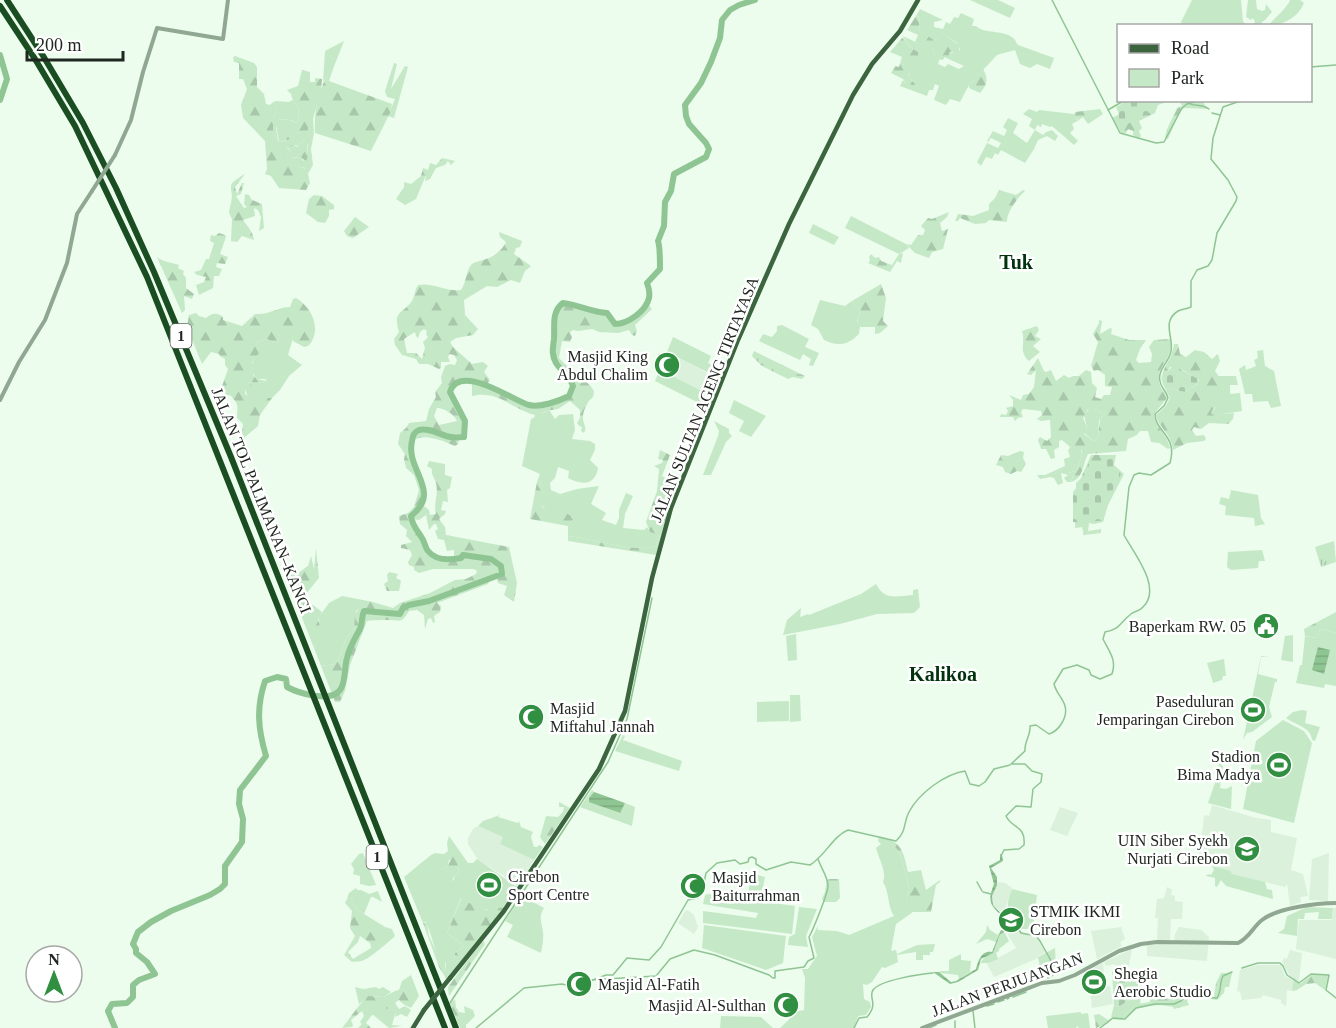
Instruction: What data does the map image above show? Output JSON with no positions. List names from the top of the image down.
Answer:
{
  "streets": {
    "highway": ["1", "JALAN TOL PALIMANAN–KANCI"],
    "main road": ["JALAN SULTAN AGENG TIRTAYASA"],
    "street": ["JALAN PERJUANGAN"]
  },
  "districts": ["Tuk", "Kalikoa"],
  "places": {
    "mosque": [
      "Masjid King Abdul Chalim",
      "Masjid Miftahul Jannah",
      "Masjid Baiturrahman",
      "Masjid Al-Fatih",
      "Masjid Al-Sulthan"
    ],
    "public building": ["Baperkam RW. 05"],
    "sports": [
      "Paseduluran Jemparingan Cirebon",
      "Stadion Bima Madya",
      "Cirebon Sport Centre",
      "Shegia Aerobic Studio"
    ],
    "school or university": ["UIN Siber Syekh Nurjati Cirebon", "STMIK IKMI Cirebon"]
  },
  "legend": ["Road", "Park"],
  "scale_bar": "200 m",
  "north": "top"
}
